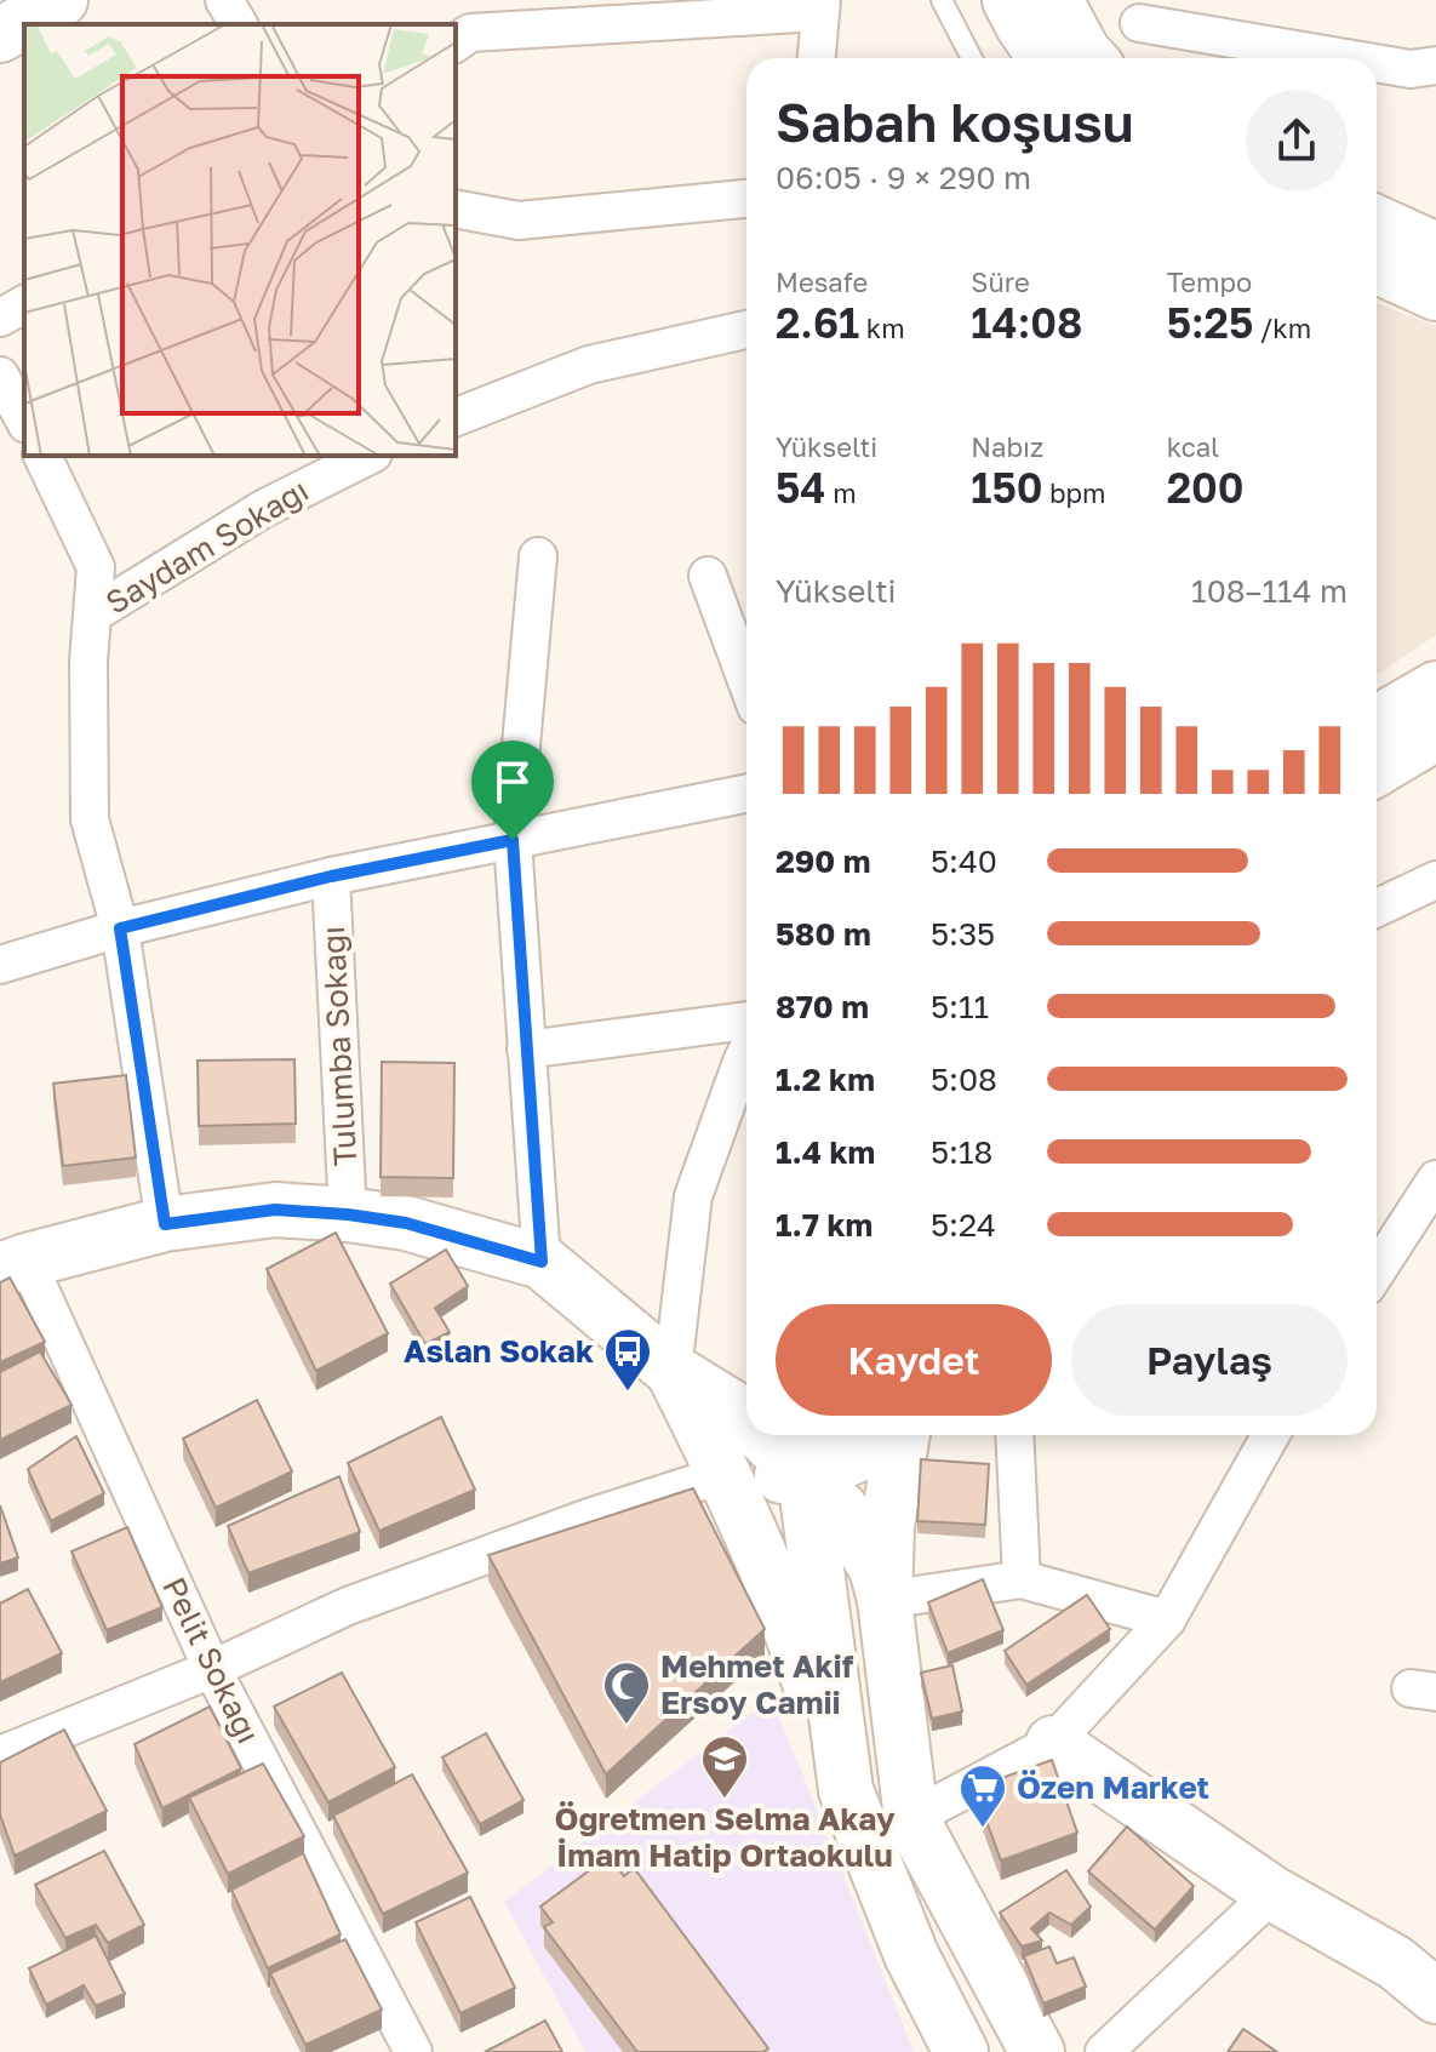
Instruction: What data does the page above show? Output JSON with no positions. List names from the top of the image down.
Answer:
{
  "streets": {
    "street": ["Saydam Sokağı", "Tulumba Sokağı", "Pelit Sokağı"]
  },
  "places": {
    "bus stop": ["Aslan Sokak"],
    "mosque": ["Mehmet Akif Ersoy Camii"],
    "school or university": ["Öğretmen Selma Akay İmam Hatip Ortaokulu"],
    "supermarket": ["Özen Market"]
  },
  "page": {
    "heading": ["Sabah koşusu", "06:05 · 9 × 290 m"],
    "stats": [
      ["Mesafe", "2.61 km"],
      ["Süre", "14:08"],
      ["Tempo", "5:25 /km"],
      ["Yükselti", "54 m"],
      ["Nabız", "150 bpm"],
      ["kcal", "200"]
    ],
    "chart": ["Yükselti", "108–114 m"],
    "list": [
      {
        "name": "290 m",
        "note": "5:40"
      },
      {
        "name": "580 m",
        "note": "5:35"
      },
      {
        "name": "870 m",
        "note": "5:11"
      },
      {
        "name": "1.2 km",
        "note": "5:08"
      },
      {
        "name": "1.4 km",
        "note": "5:18"
      },
      {
        "name": "1.7 km",
        "note": "5:24"
      }
    ],
    "buttons": ["Kaydet", "Paylaş"]
  }
}
